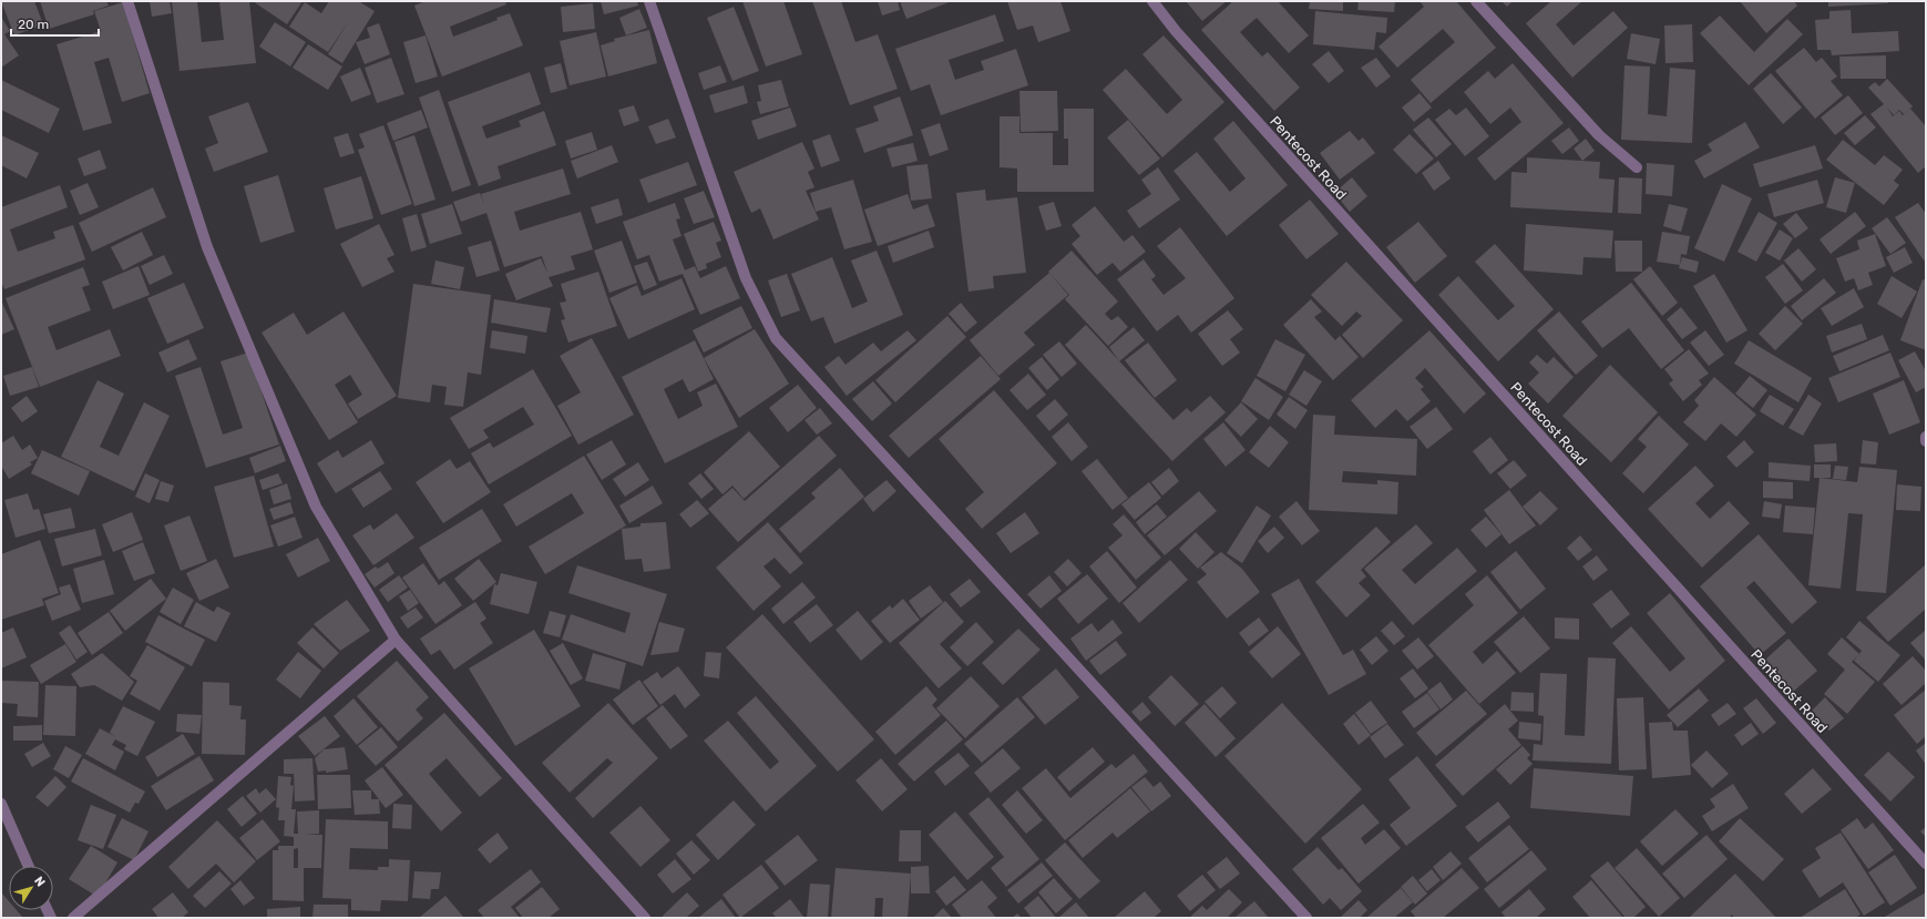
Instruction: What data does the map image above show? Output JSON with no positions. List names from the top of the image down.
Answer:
{
  "streets": {
    "street": ["Pentecost Road"]
  },
  "scale_bar": "20 m",
  "north": "top right"
}
